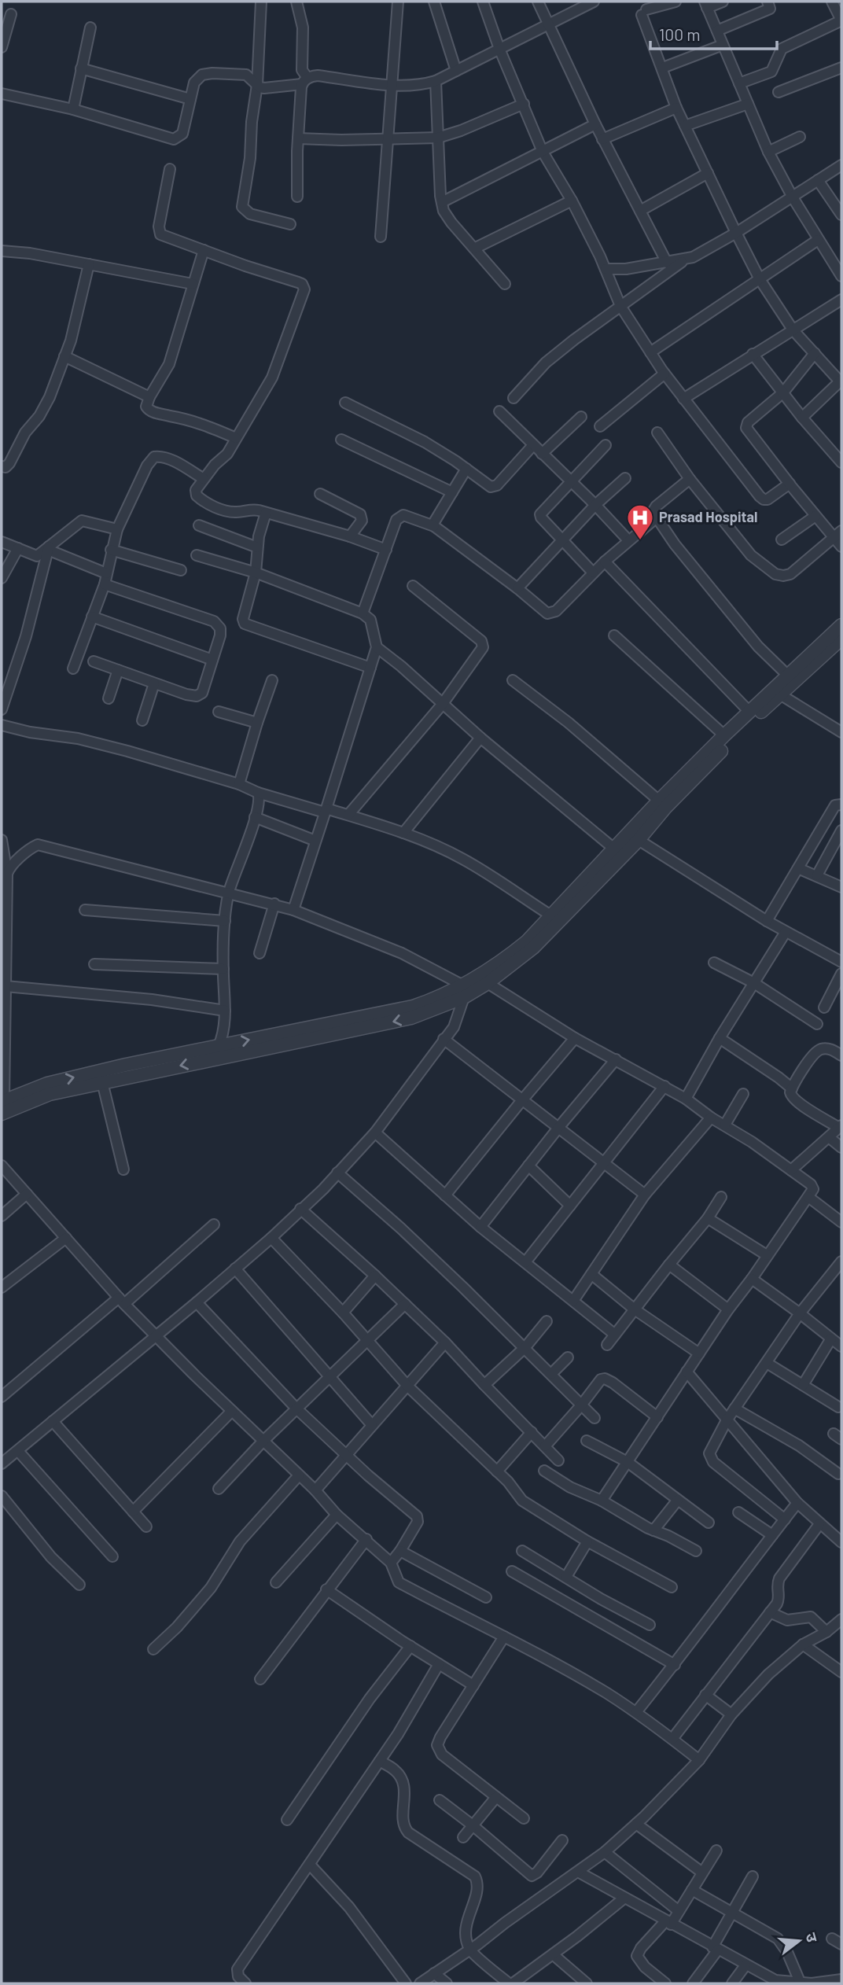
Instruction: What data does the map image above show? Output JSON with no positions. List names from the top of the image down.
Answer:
{
  "places": {
    "hospital": ["Prasad Hospital"]
  },
  "scale_bar": "100 m",
  "north": "right"
}
